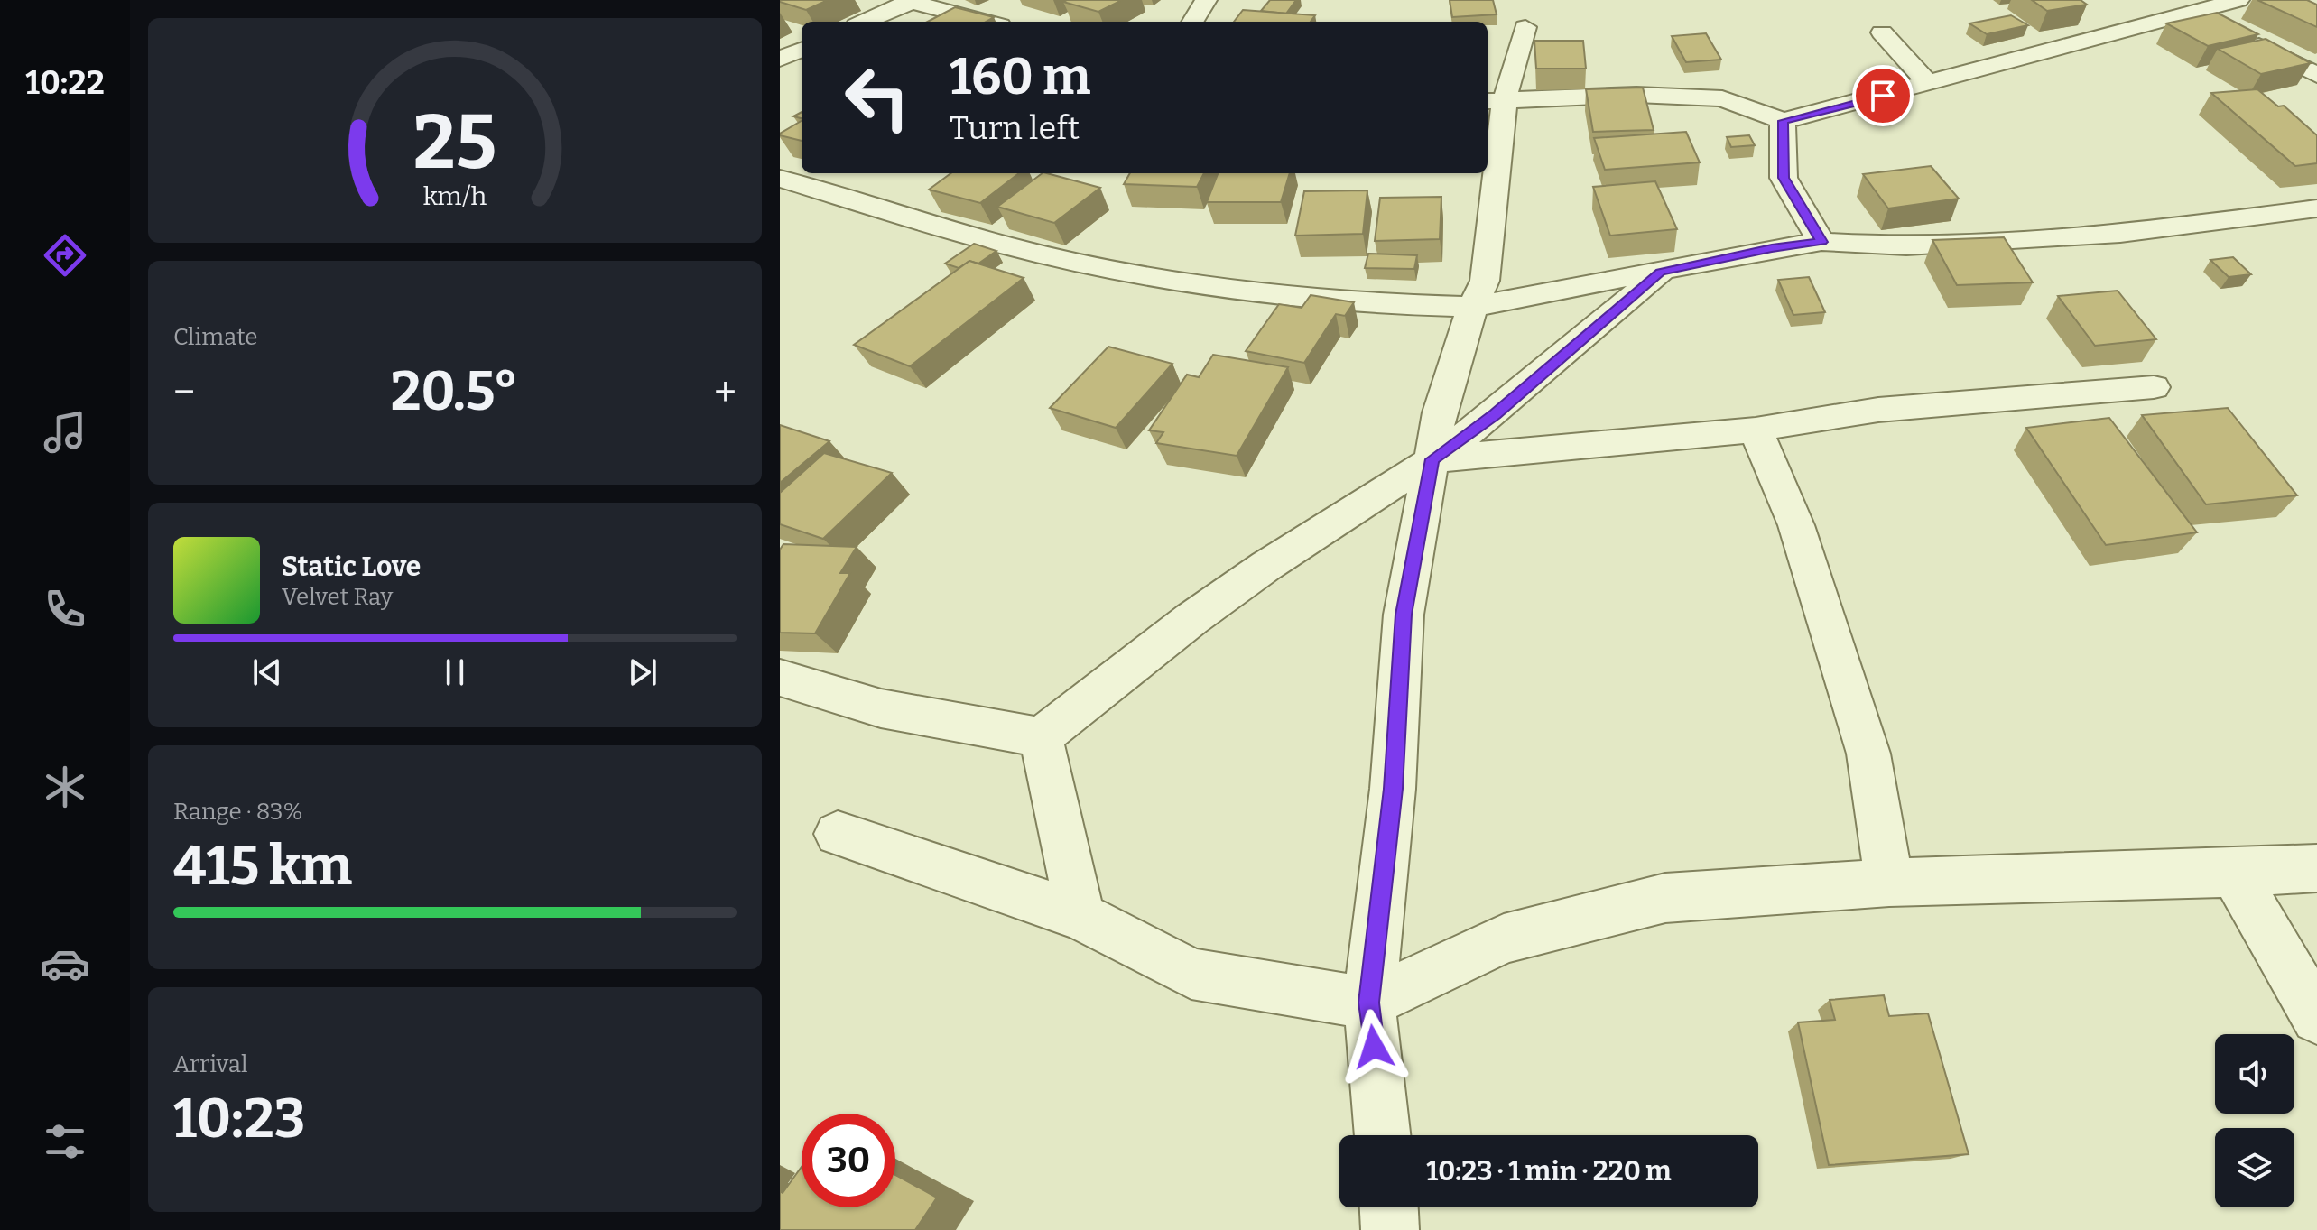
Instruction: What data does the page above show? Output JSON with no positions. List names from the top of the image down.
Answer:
{
  "page": {
    "tabs": "10:22",
    "turn": ["160 m", "Turn left"],
    "tile": [
      "Climate",
      ["Range · 83%", "415 km"],
      ["Arrival", "10:23"]
    ],
    "heat": ["−", "20.5°", "+"],
    "song": ["Static Love", "Velvet Ray"],
    "limit": "30",
    "trip": "10:23 · 1 min · 220 m",
    "gauge": ["25", "km/h"]
  }
}
